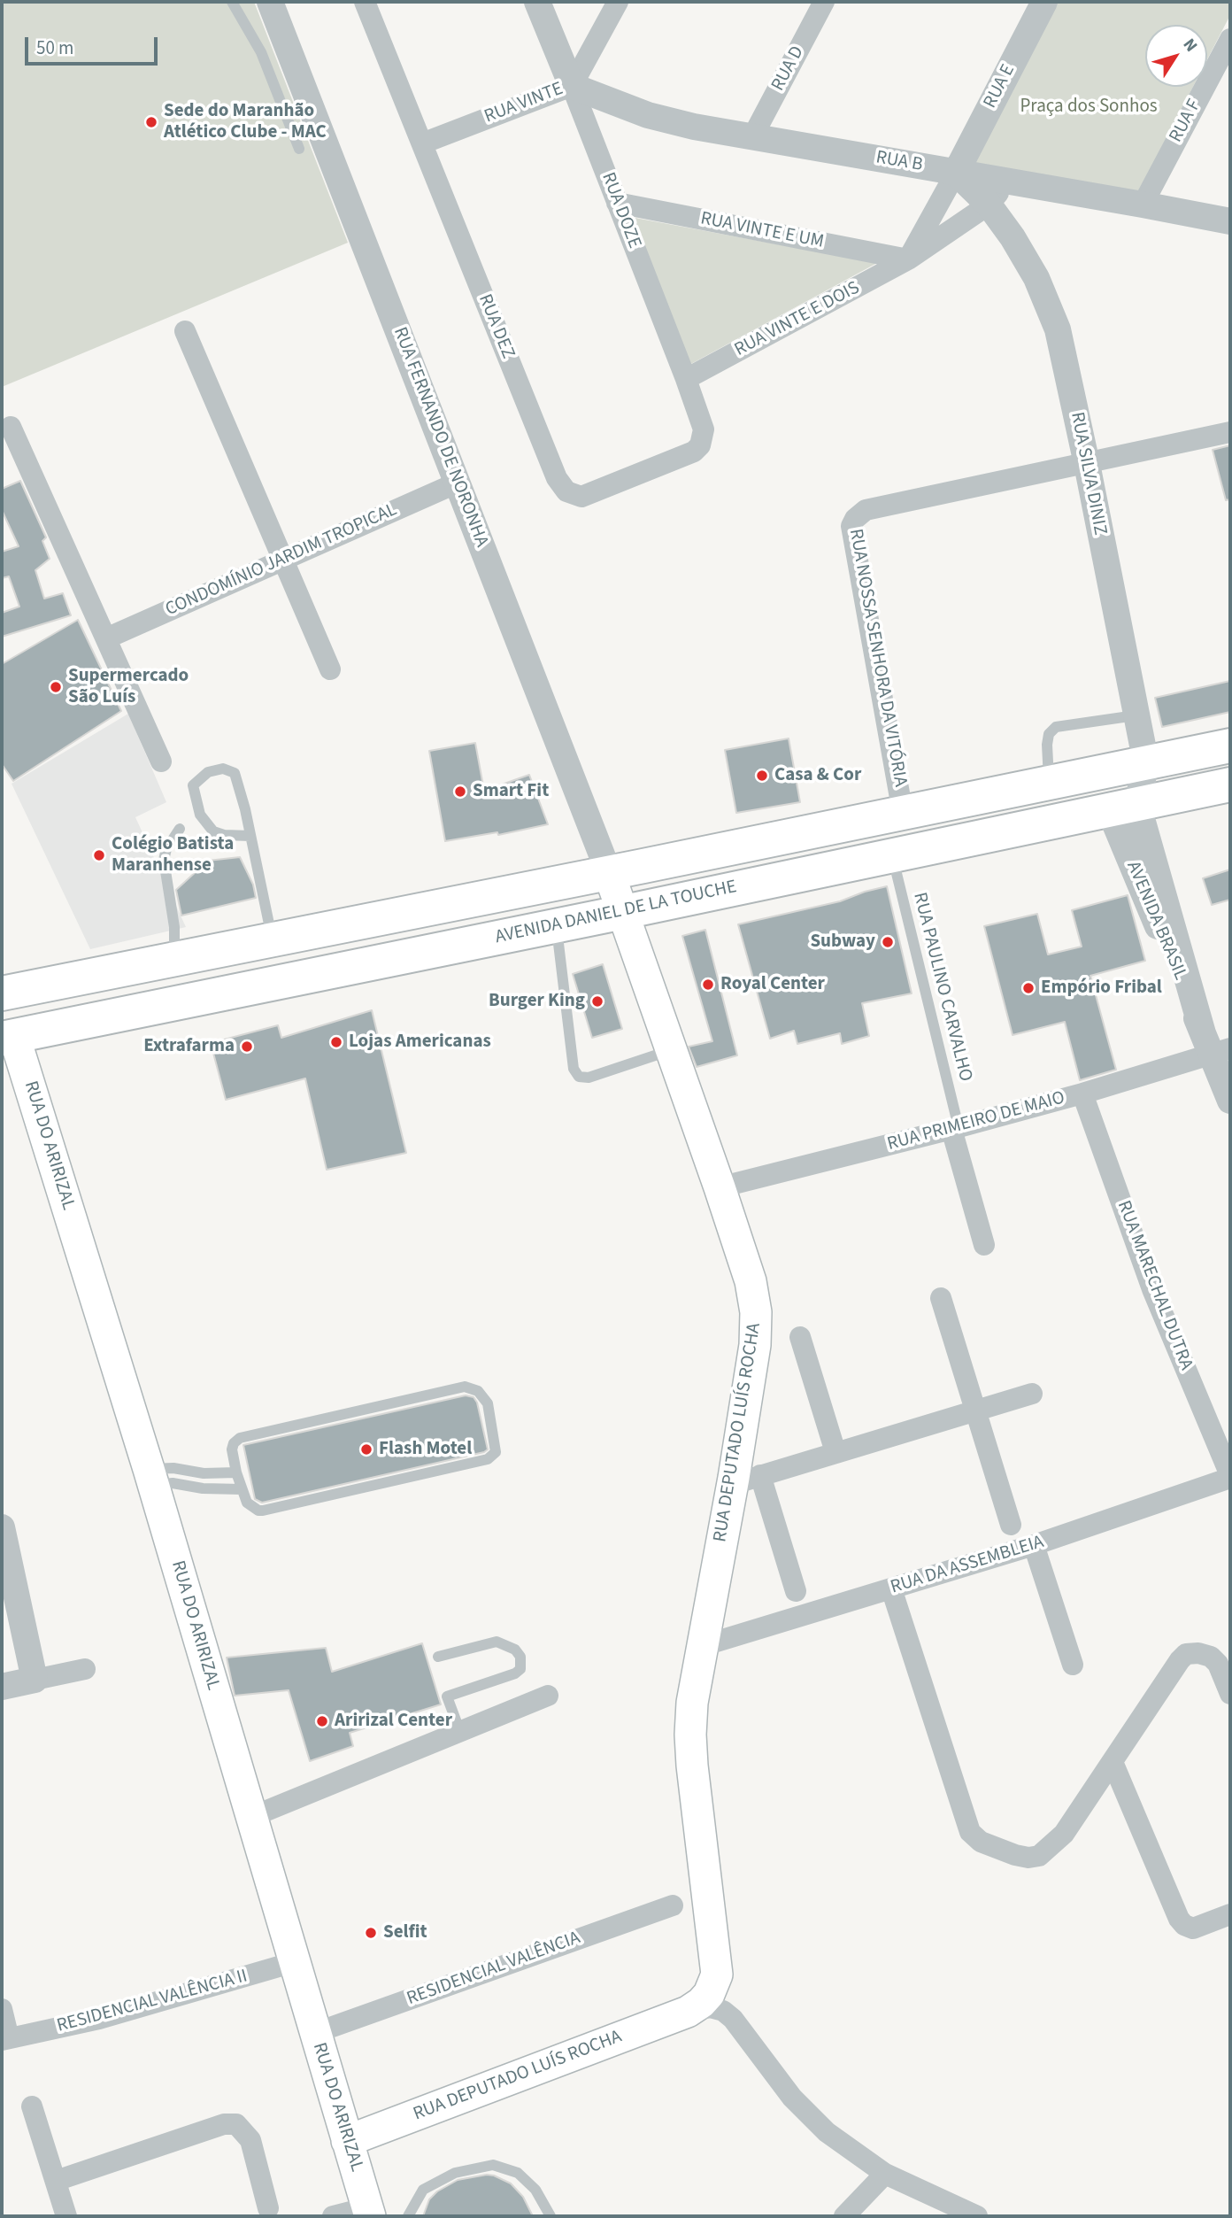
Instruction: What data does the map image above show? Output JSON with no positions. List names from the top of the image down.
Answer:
{
  "streets": {
    "main road": ["AVENIDA DANIEL DE LA TOUCHE", "RUA DO ARIRIZAL", "RUA DEPUTADO LUÍS ROCHA"],
    "street": [
      "RUA D",
      "RUA E",
      "RUA VINTE",
      "RUA F",
      "RUA B",
      "RUA DOZE",
      "RUA VINTE E UM",
      "RUA VINTE E DOIS",
      "RUA DEZ",
      "RUA FERNANDO DE NORONHA",
      "RUA SILVA DINIZ",
      "CONDOMÍNIO JARDIM TROPICAL",
      "RUA NOSSA SENHORA DA VITÓRIA",
      "AVENIDA BRASIL",
      "RUA PRIMEIRO DE MAIO",
      "RUA MARECHAL DUTRA",
      "RUA DA ASSEMBLEIA",
      "RESIDENCIAL VALÊNCIA",
      "RESIDENCIAL VALÊNCIA II"
    ],
    "lane": ["RUA PAULINO CARVALHO"]
  },
  "crossings": [
    ["RUA D", "RUA B"],
    ["RUA E", "RUA B"],
    ["RUA E", "RUA SILVA DINIZ"],
    ["RUA VINTE", "RUA B"],
    ["RUA VINTE", "RUA DOZE"],
    ["RUA VINTE", "RUA DEZ"],
    ["RUA F", "RUA B"],
    ["RUA B", "RUA DOZE"],
    ["RUA B", "RUA VINTE E DOIS"],
    ["RUA B", "RUA SILVA DINIZ"],
    ["RUA DOZE", "RUA VINTE E UM"],
    ["RUA DOZE", "RUA VINTE E DOIS"],
    ["RUA DOZE", "RUA DEZ"],
    ["RUA VINTE E UM", "RUA VINTE E DOIS"],
    ["RUA VINTE E DOIS", "RUA SILVA DINIZ"],
    ["RUA FERNANDO DE NORONHA", "CONDOMÍNIO JARDIM TROPICAL"],
    ["RUA FERNANDO DE NORONHA", "RUA DEPUTADO LUÍS ROCHA"],
    ["RUA SILVA DINIZ", "RUA NOSSA SENHORA DA VITÓRIA"],
    ["RUA SILVA DINIZ", "AVENIDA DANIEL DE LA TOUCHE"],
    ["RUA SILVA DINIZ", "AVENIDA BRASIL"],
    ["AVENIDA DANIEL DE LA TOUCHE", "AVENIDA BRASIL"],
    ["AVENIDA DANIEL DE LA TOUCHE", "RUA PAULINO CARVALHO"],
    ["AVENIDA DANIEL DE LA TOUCHE", "RUA DO ARIRIZAL"],
    ["AVENIDA DANIEL DE LA TOUCHE", "RUA DEPUTADO LUÍS ROCHA"],
    ["AVENIDA BRASIL", "RUA PRIMEIRO DE MAIO"],
    ["RUA PAULINO CARVALHO", "RUA PRIMEIRO DE MAIO"],
    ["RUA PRIMEIRO DE MAIO", "RUA MARECHAL DUTRA"],
    ["RUA PRIMEIRO DE MAIO", "RUA DEPUTADO LUÍS ROCHA"],
    ["RUA DO ARIRIZAL", "RUA DEPUTADO LUÍS ROCHA"],
    ["RUA DO ARIRIZAL", "RESIDENCIAL VALÊNCIA"],
    ["RUA DO ARIRIZAL", "RESIDENCIAL VALÊNCIA II"],
    ["RUA MARECHAL DUTRA", "RUA DA ASSEMBLEIA"],
    ["RUA DEPUTADO LUÍS ROCHA", "RUA DA ASSEMBLEIA"]
  ],
  "parks": ["Praça dos Sonhos"],
  "places": [
    "Sede do Maranhão Atlético Clube - MAC",
    "Supermercado São Luís",
    "Casa & Cor",
    "Smart Fit",
    "Colégio Batista Maranhense",
    "Subway",
    "Royal Center",
    "Empório Fribal",
    "Burger King",
    "Lojas Americanas",
    "Extrafarma",
    "Flash Motel",
    "Aririzal Center",
    "Selfit"
  ],
  "scale_bar": "50 m",
  "north": "top right"
}
